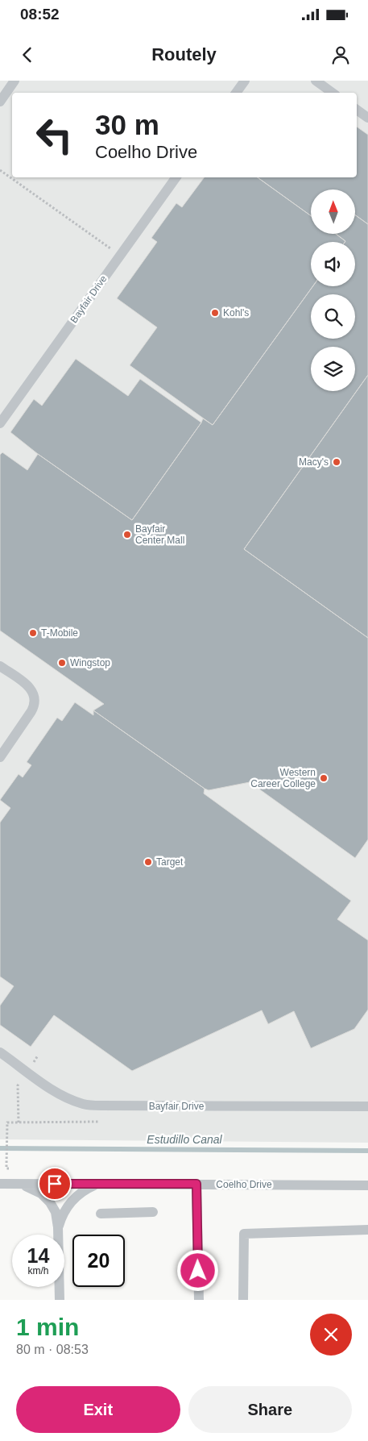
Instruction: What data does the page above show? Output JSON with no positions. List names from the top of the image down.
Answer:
{
  "streets": {
    "lane": ["Bayfair Drive", "Coelho Drive"]
  },
  "water": ["Estudillo Canal"],
  "places": [
    "Kohl's",
    "Macy's",
    "Bayfair Center Mall",
    "T-Mobile",
    "Wingstop",
    "Western Career College",
    "Target"
  ],
  "north": "top",
  "page": {
    "status": "08:52",
    "header": "Routely",
    "turn": ["30 m", "Coelho Drive"],
    "speed": "14 km/h",
    "limit": "20",
    "heading": ["1 min", "80 m · 08:53"],
    "buttons": ["Exit", "Share"]
  }
}
